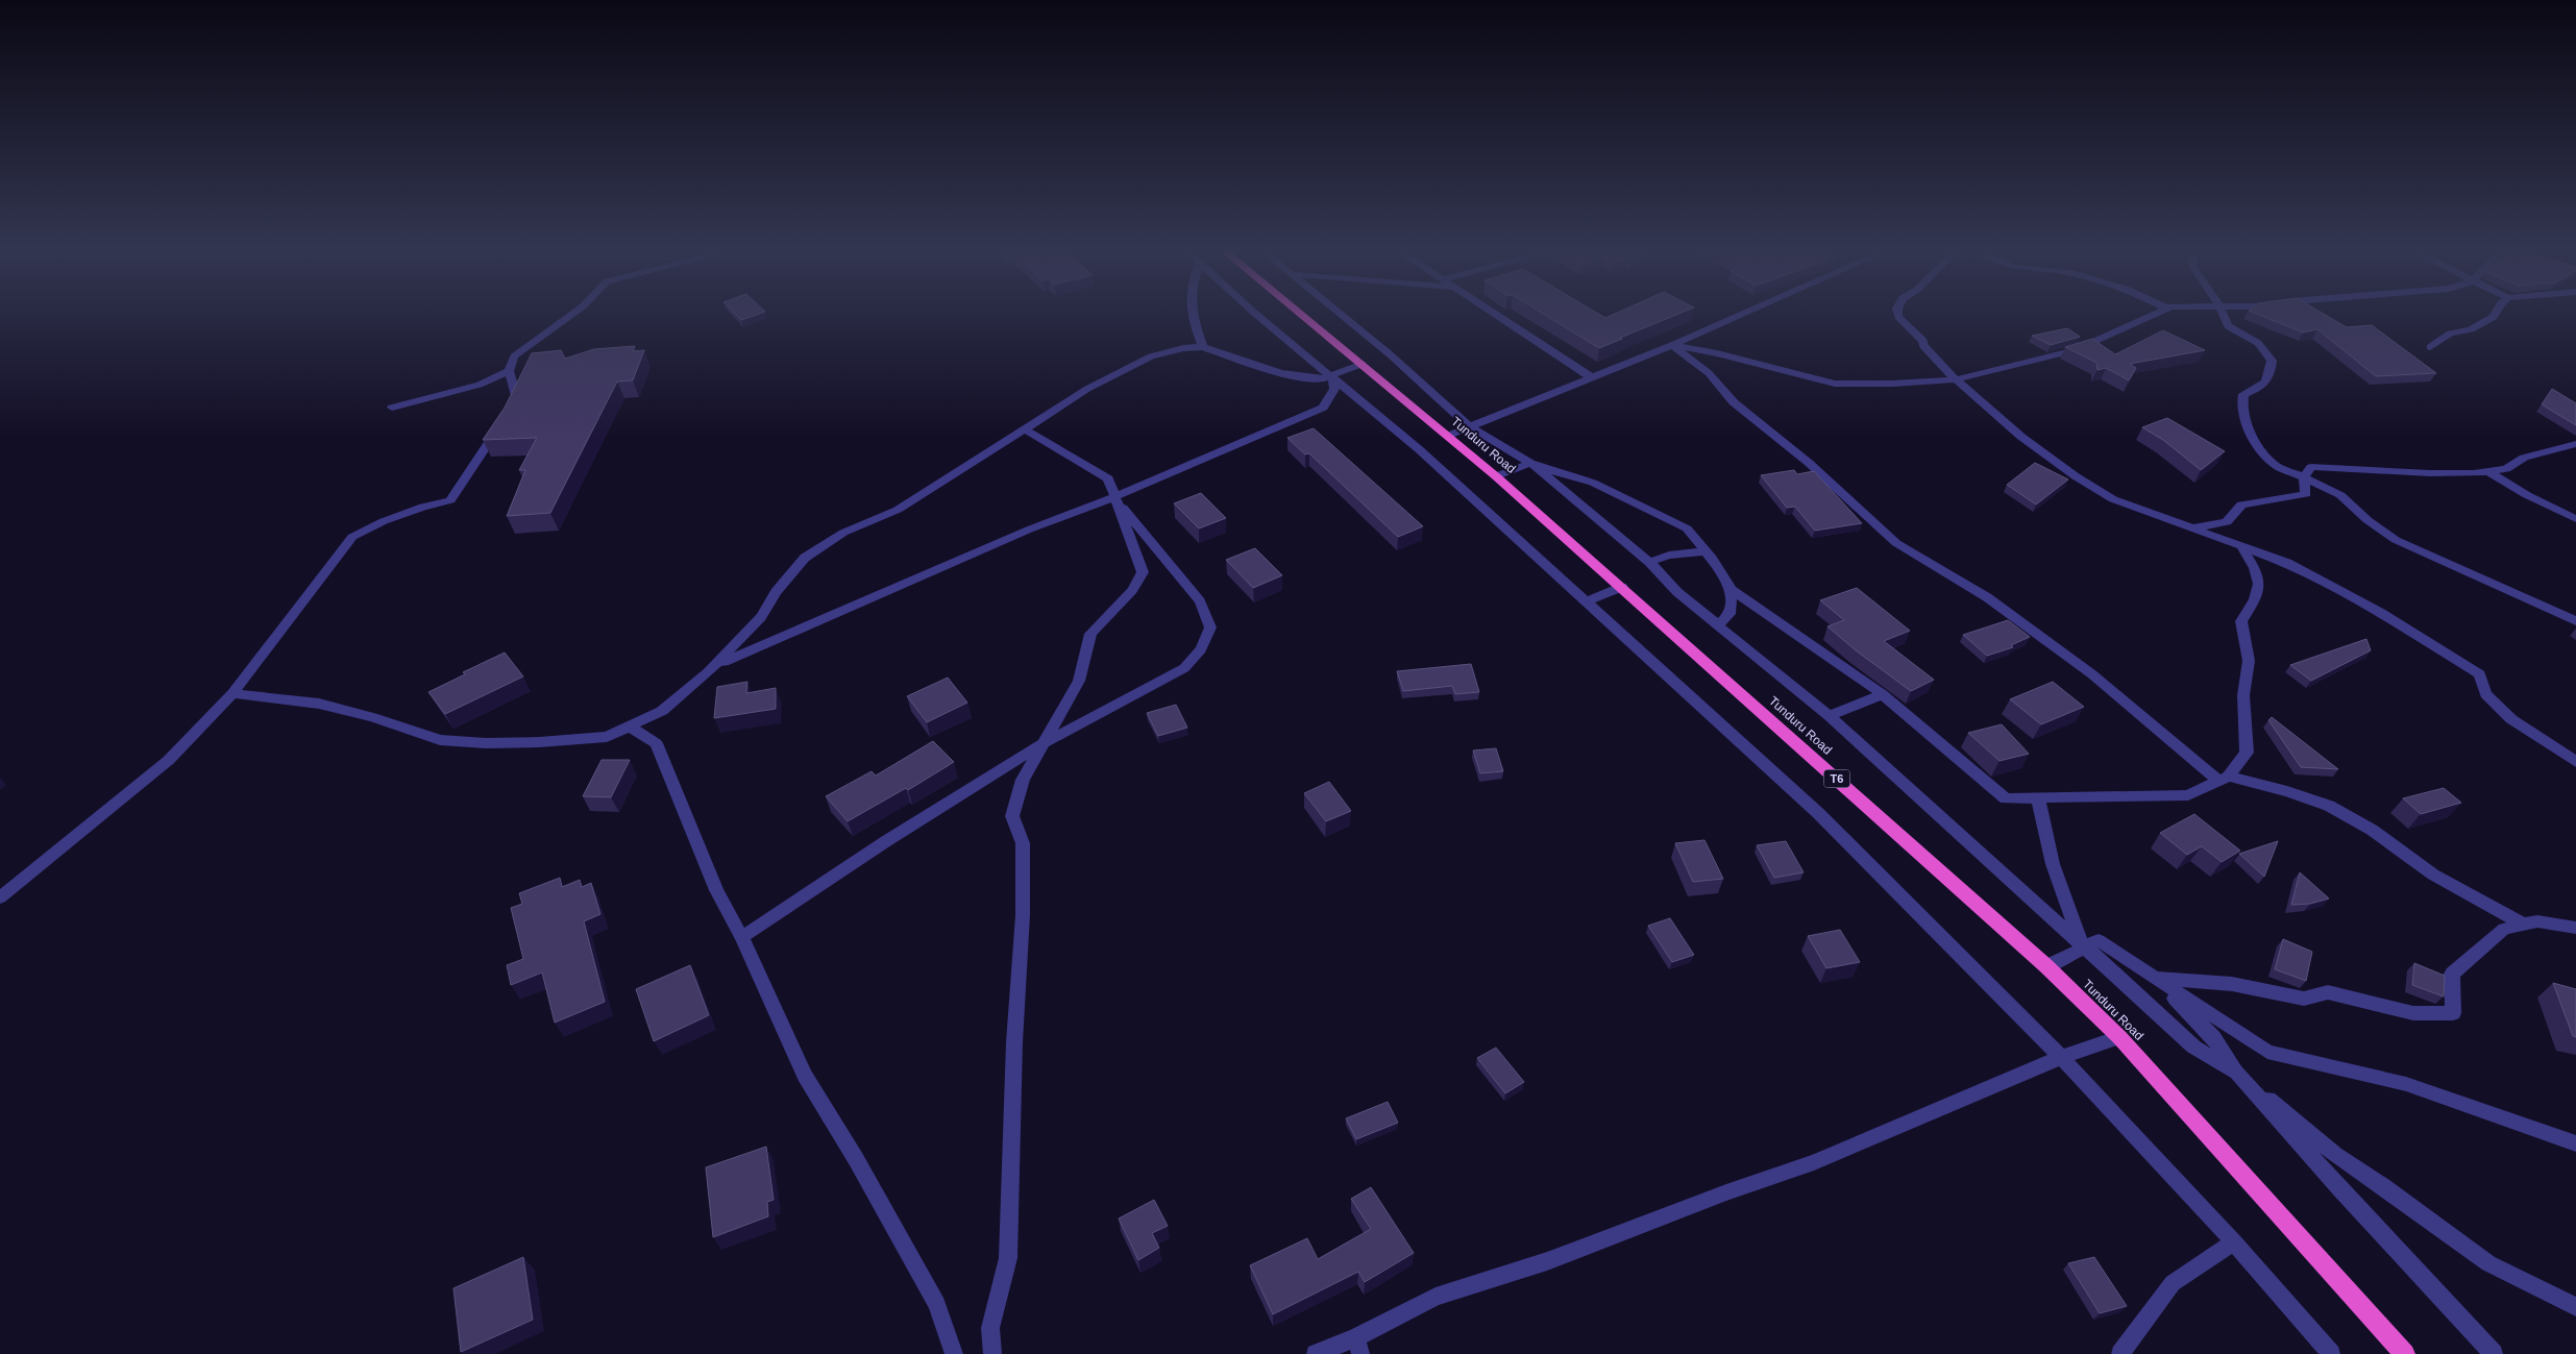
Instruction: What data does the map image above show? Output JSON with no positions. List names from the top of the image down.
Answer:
{
  "streets": {
    "highway": ["Tunduru Road", "T6"]
  }
}
